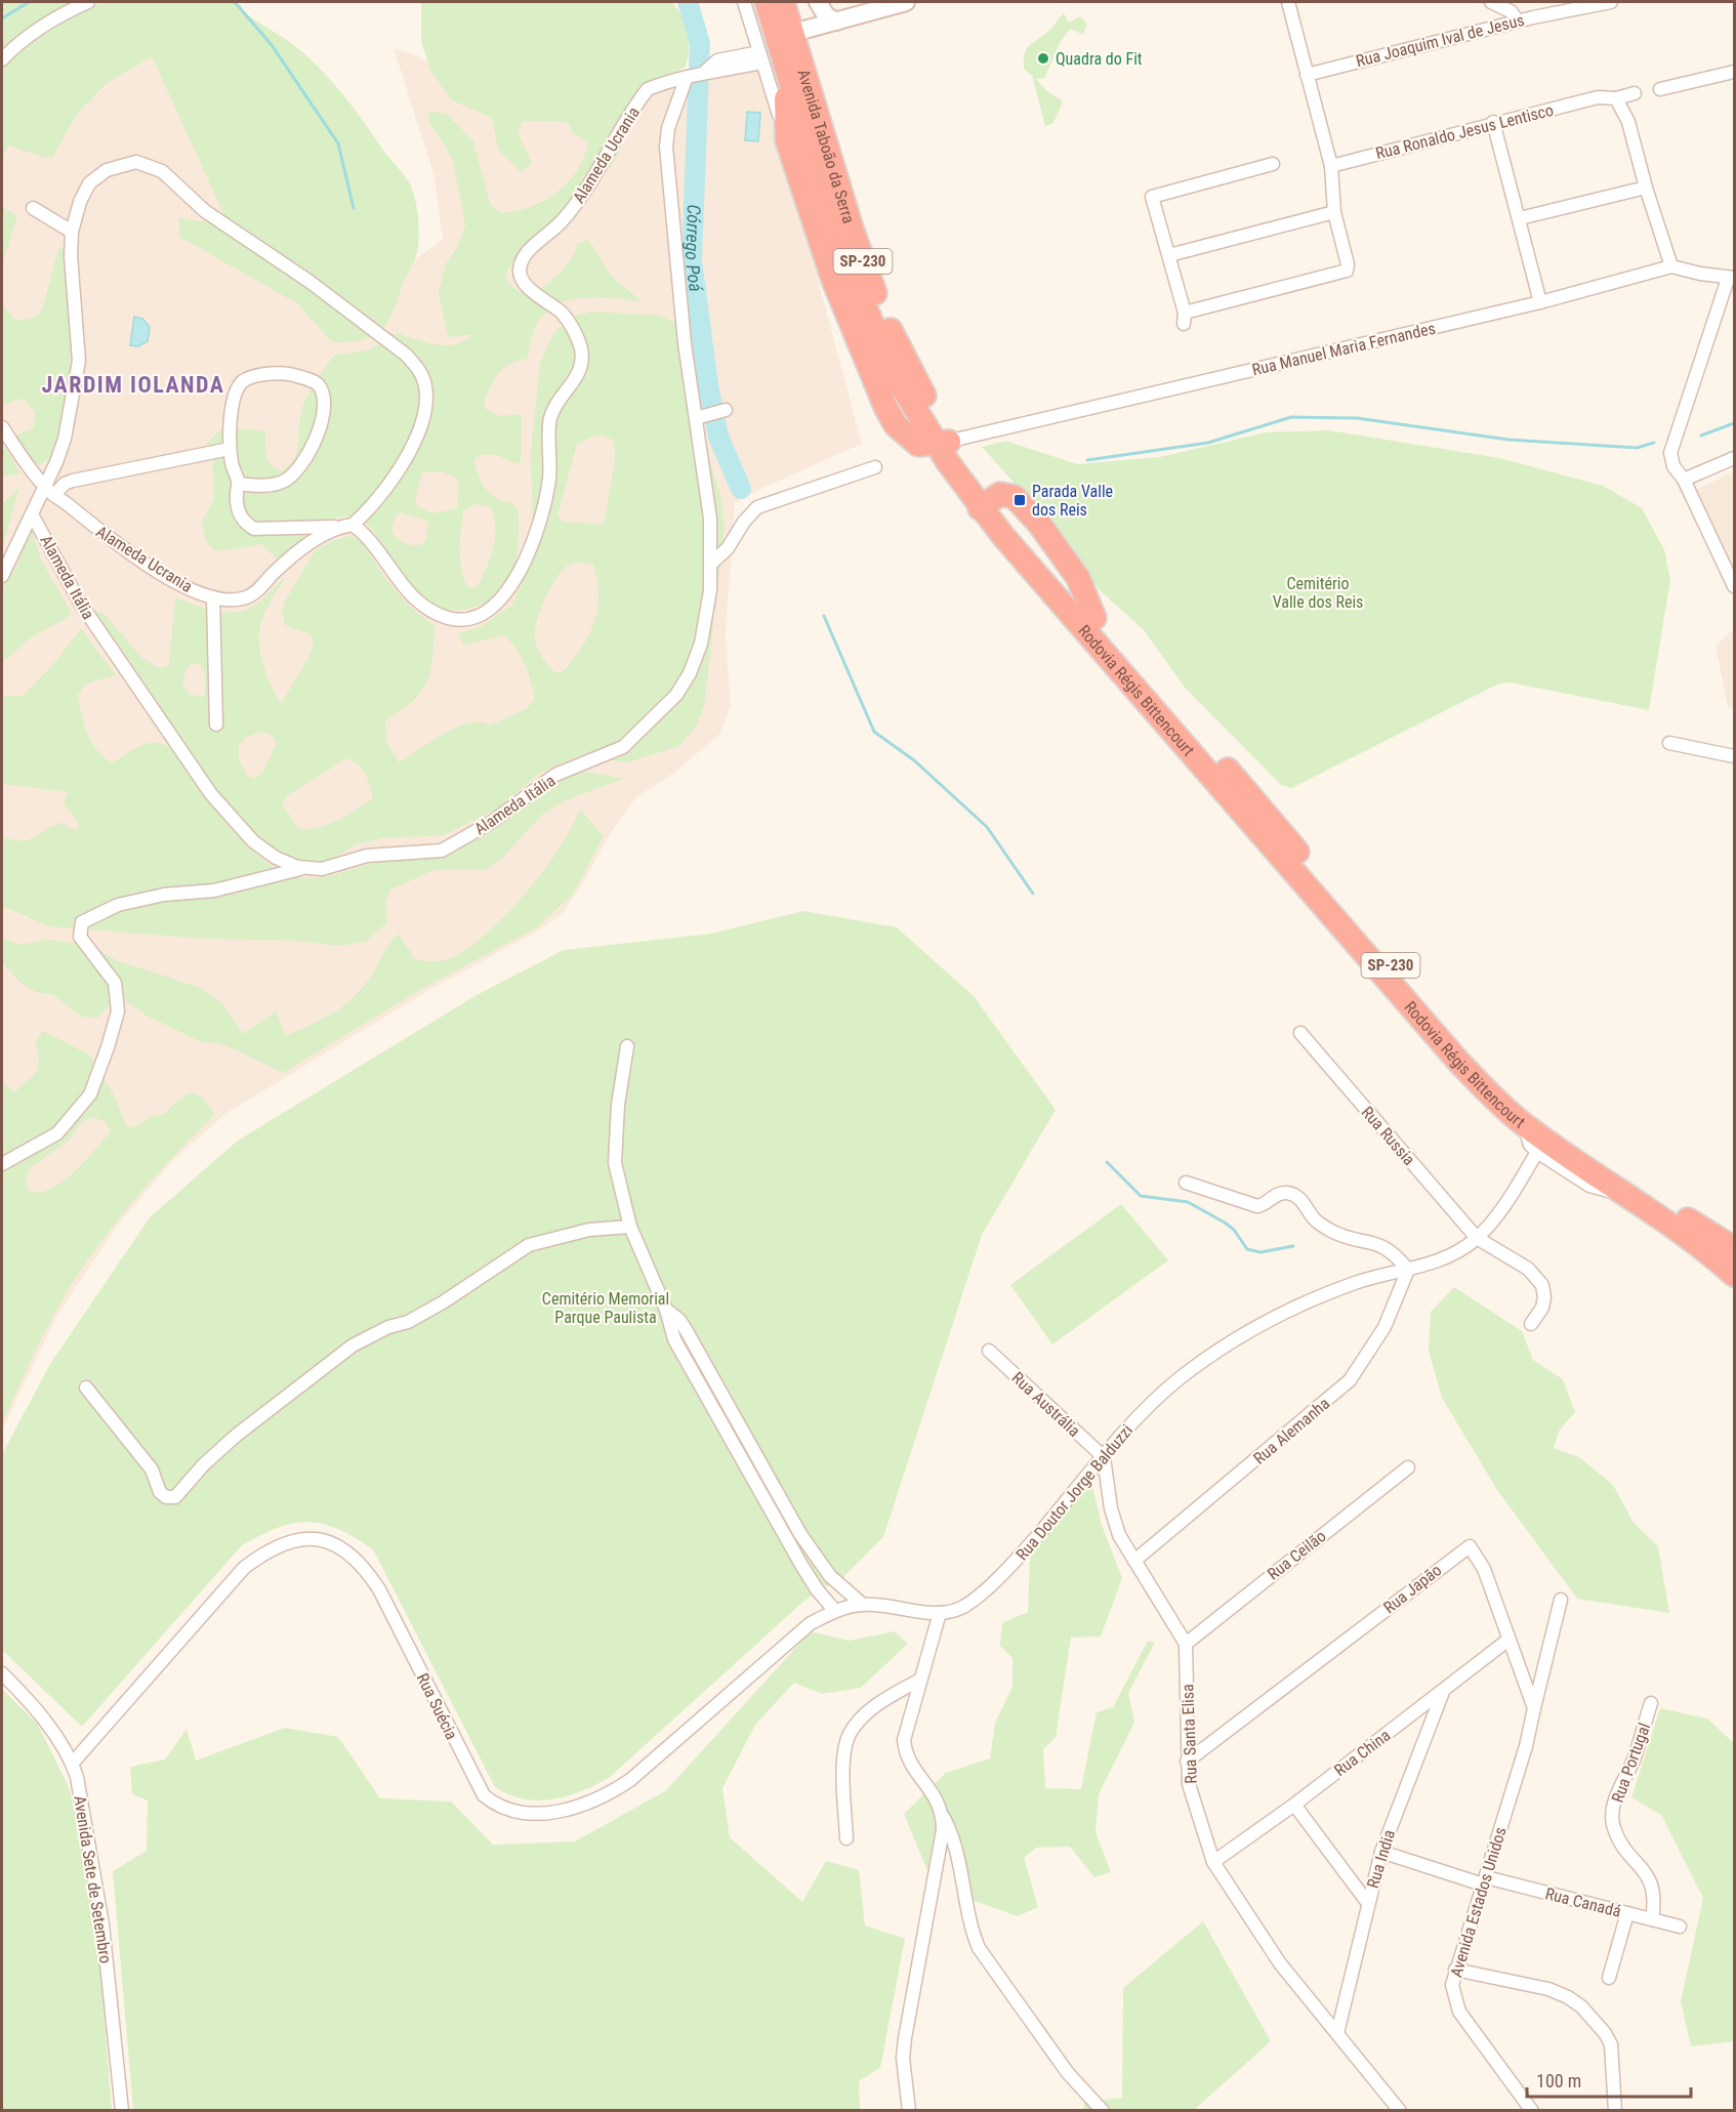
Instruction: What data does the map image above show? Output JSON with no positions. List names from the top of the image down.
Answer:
{
  "streets": {
    "highway": ["Avenida Taboão da Serra", "SP-230", "Rodovia Régis Bittencourt"],
    "street": [
      "Rua Joaquim Ival de Jesus",
      "Rua Ronaldo Jesus Lentisco",
      "Alameda Ucrania",
      "Rua Manuel Maria Fernandes",
      "Alameda Itália",
      "Rua Russia",
      "Rua Austrália",
      "Rua Alemanha",
      "Rua Doutor Jorge Balduzzi",
      "Rua Ceilão",
      "Rua Japão",
      "Rua Suécia",
      "Rua Santa Elisa",
      "Rua China",
      "Rua Portugal",
      "Rua India",
      "Avenida Sete de Setembro",
      "Avenida Estados Unidos",
      "Rua Canadá"
    ]
  },
  "crossings": [
    ["Avenida Taboão da Serra", "Rua Manuel Maria Fernandes"],
    ["Avenida Taboão da Serra", "Rodovia Régis Bittencourt"],
    ["Alameda Ucrania", "Alameda Itália"],
    ["Rua Russia", "Rua Doutor Jorge Balduzzi"],
    ["Rua Austrália", "Rua Doutor Jorge Balduzzi"],
    ["Rua Alemanha", "Rua Doutor Jorge Balduzzi"],
    ["Rua Doutor Jorge Balduzzi", "Rua Suécia"],
    ["Rua Ceilão", "Rua Santa Elisa"],
    ["Rua Japão", "Rua Santa Elisa"],
    ["Rua Japão", "Rua China"],
    ["Rua Japão", "Avenida Estados Unidos"],
    ["Rua Suécia", "Avenida Sete de Setembro"],
    ["Rua Santa Elisa", "Rua China"],
    ["Rua Santa Elisa", "Rua India"],
    ["Rua China", "Rua India"],
    ["Rua Portugal", "Rua Canadá"],
    ["Rua India", "Rua Canadá"],
    ["Avenida Estados Unidos", "Rua Canadá"]
  ],
  "districts": ["JARDIM IOLANDA"],
  "water": ["Córrego Poá"],
  "parks": ["Cemitério Valle dos Reis", "Cemitério Memorial Parque Paulista"],
  "places": {
    "other": ["Quadra do Fit"],
    "transit": ["Parada Valle dos Reis"]
  },
  "scale_bar": "100 m"
}
